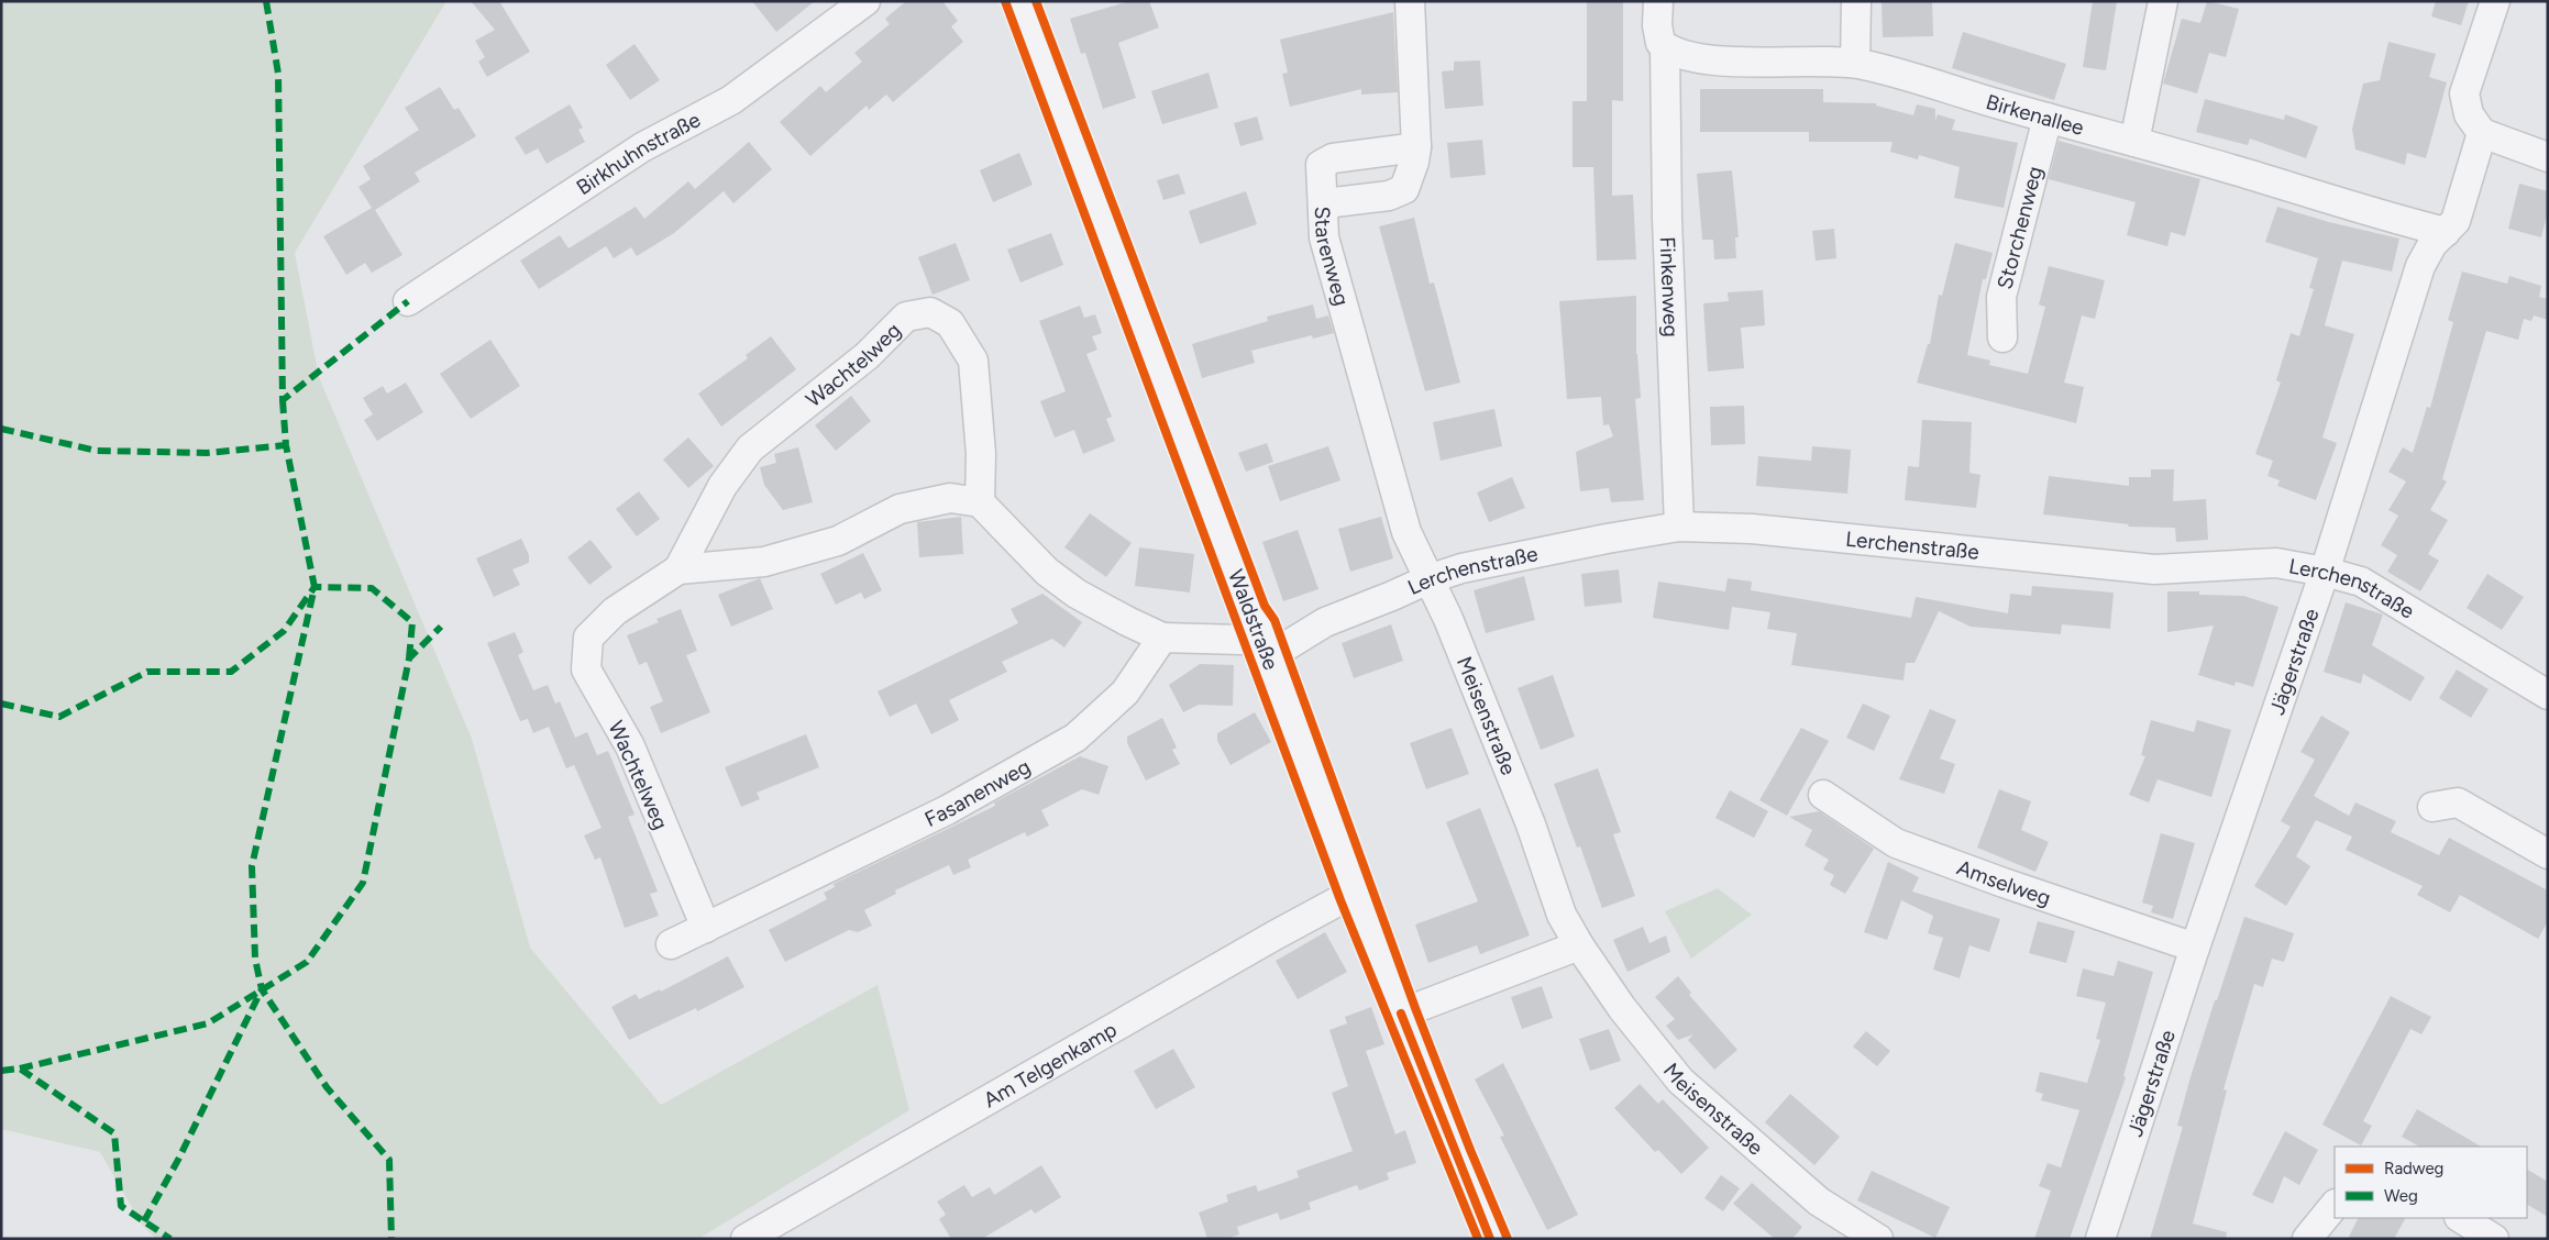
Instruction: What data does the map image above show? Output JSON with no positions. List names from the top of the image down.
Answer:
{
  "streets": {
    "street": [
      "Birkenallee",
      "Birkhuhnstraße",
      "Storchenweg",
      "Starenweg",
      "Finkenweg",
      "Wachtelweg",
      "Lerchenstraße",
      "Waldstraße",
      "Jägerstraße",
      "Meisenstraße",
      "Fasanenweg",
      "Amselweg",
      "Am Telgenkamp"
    ]
  },
  "crossings": [
    ["Birkenallee", "Storchenweg"],
    ["Birkenallee", "Finkenweg"],
    ["Birkenallee", "Jägerstraße"],
    ["Starenweg", "Lerchenstraße"],
    ["Starenweg", "Meisenstraße"],
    ["Finkenweg", "Lerchenstraße"],
    ["Wachtelweg", "Fasanenweg"],
    ["Lerchenstraße", "Waldstraße"],
    ["Lerchenstraße", "Jägerstraße"],
    ["Lerchenstraße", "Meisenstraße"],
    ["Waldstraße", "Am Telgenkamp"],
    ["Jägerstraße", "Amselweg"]
  ],
  "legend": ["Radweg", "Weg"]
}
